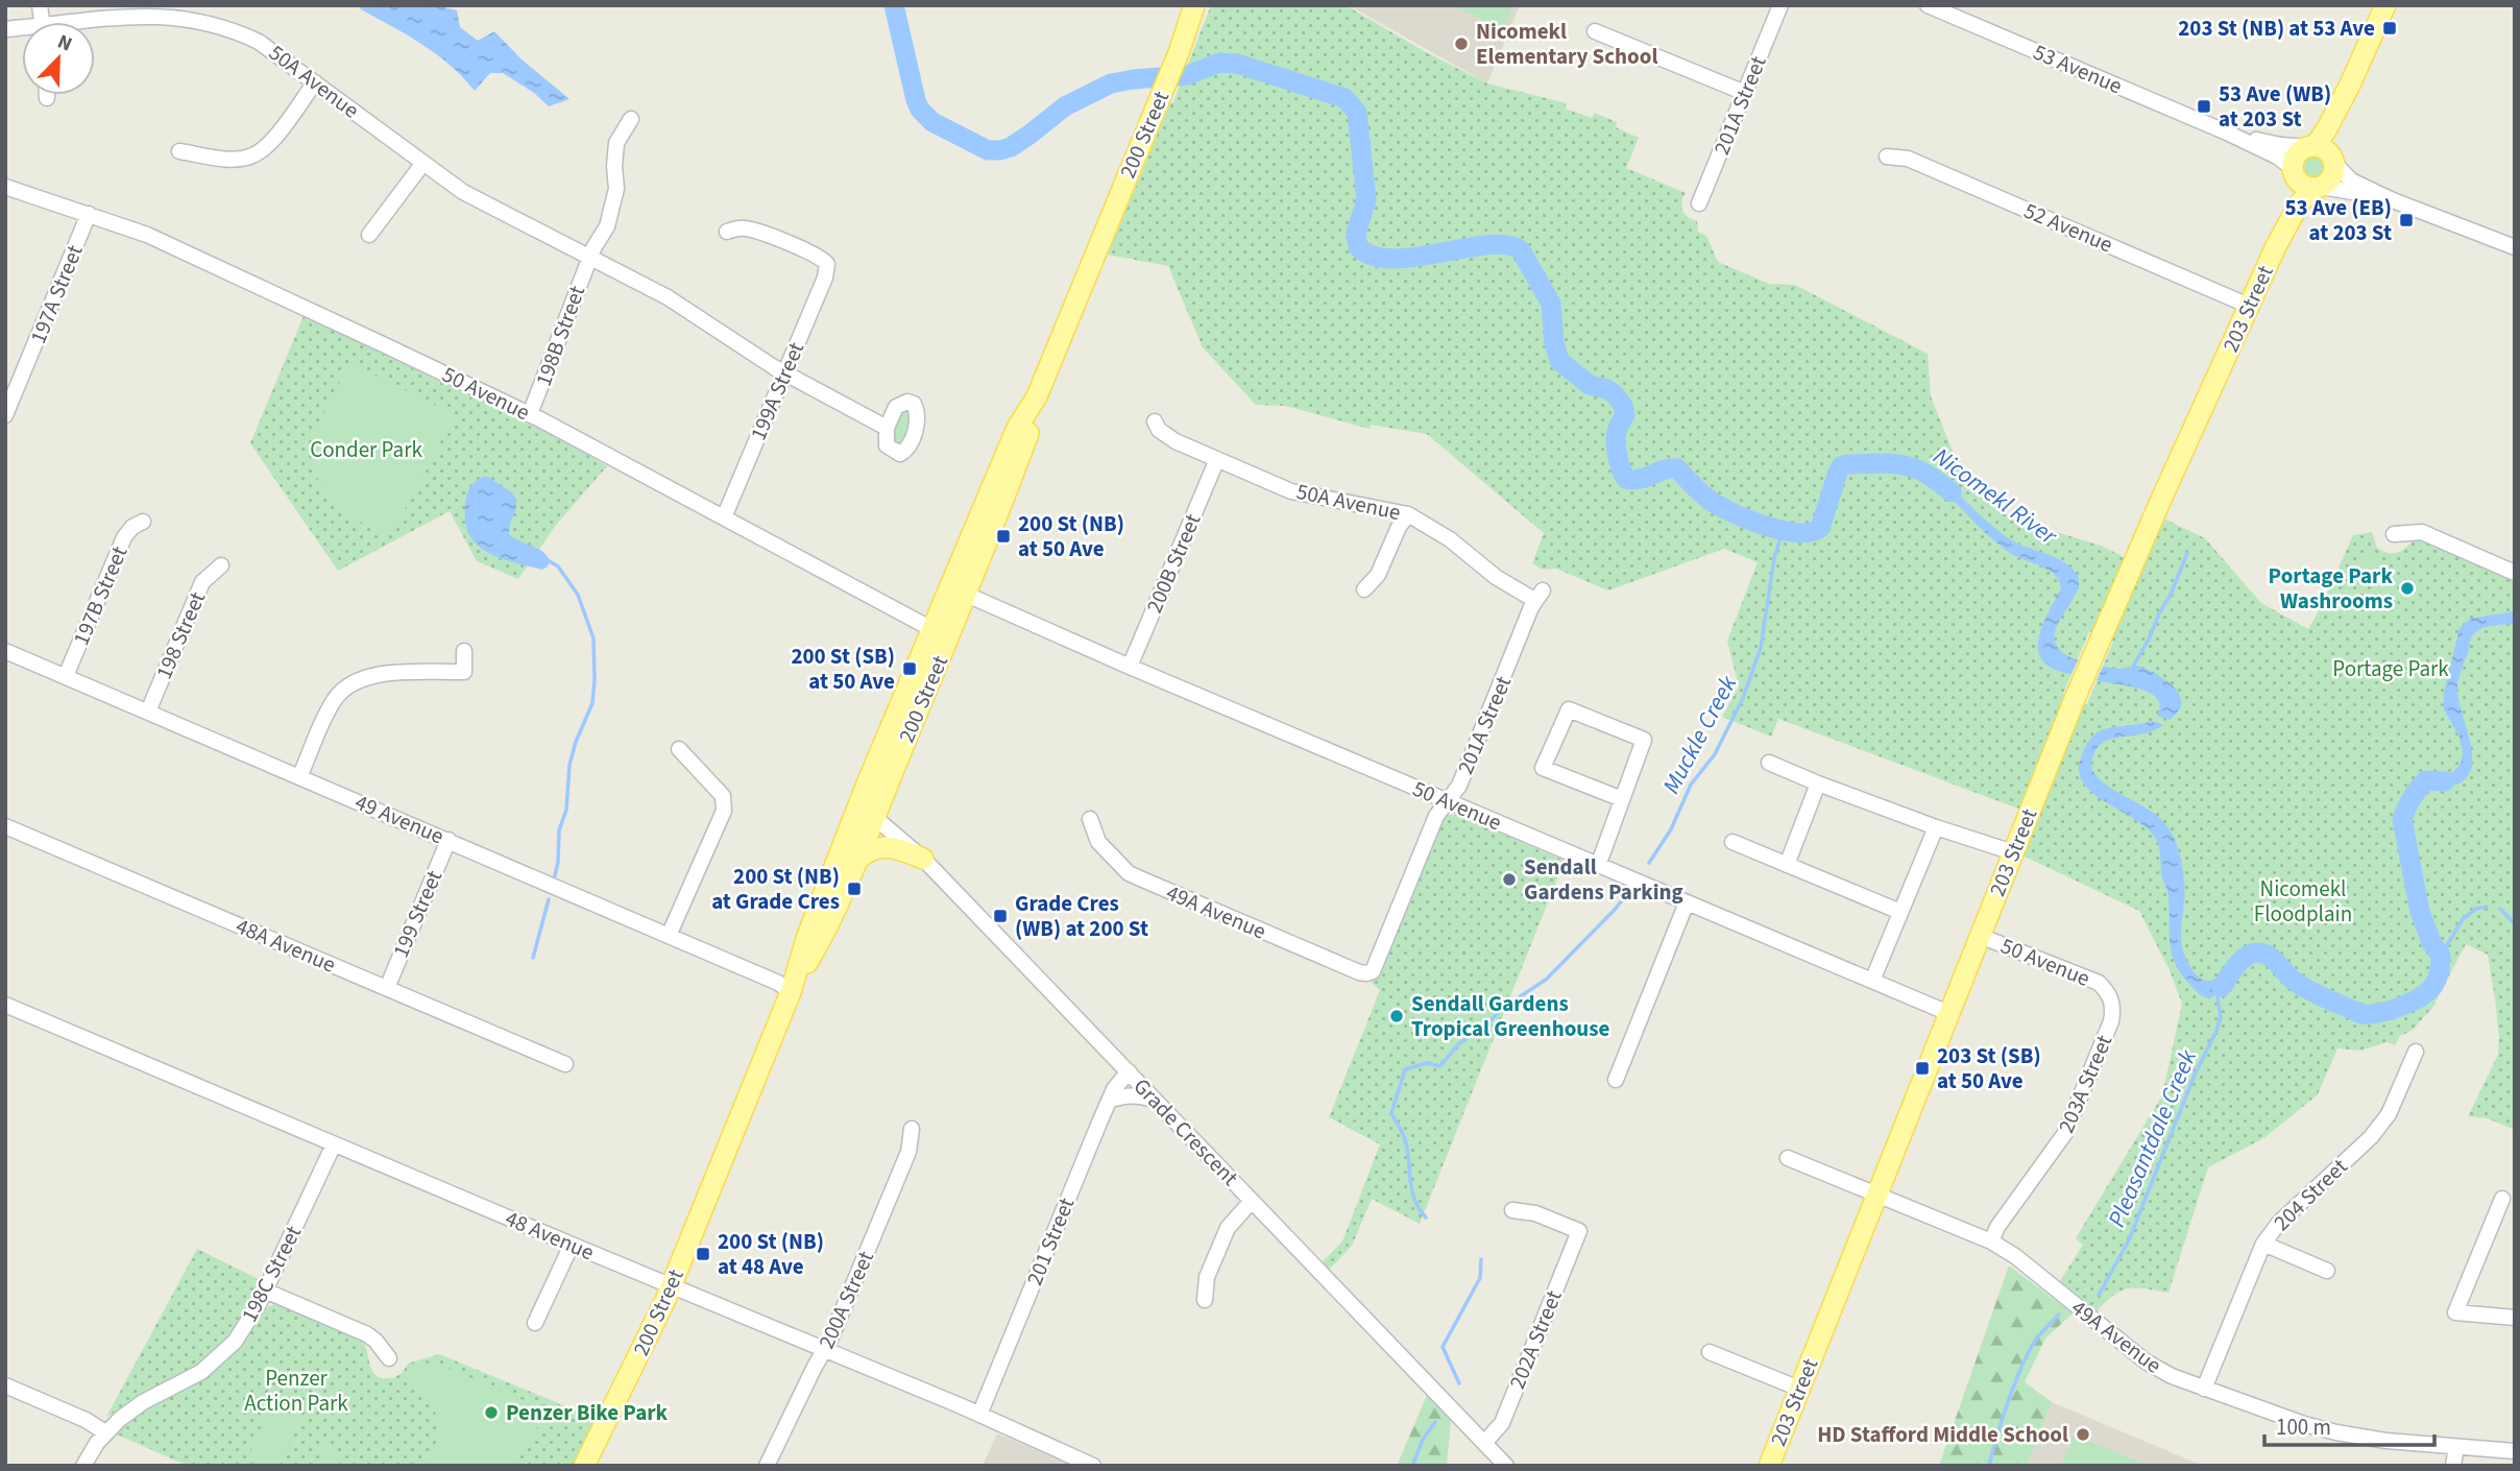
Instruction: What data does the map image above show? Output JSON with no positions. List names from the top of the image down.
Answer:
{
  "streets": {
    "main road": ["200 Street", "203 Street"],
    "street": [
      "53 Avenue",
      "50A Avenue",
      "201A Street",
      "52 Avenue",
      "197A Street",
      "198B Street",
      "199A Street",
      "50 Avenue",
      "200B Street",
      "197B Street",
      "198 Street",
      "49 Avenue",
      "49A Avenue",
      "199 Street",
      "48A Avenue",
      "203A Street",
      "Grade Crescent",
      "204 Street",
      "48 Avenue",
      "201 Street",
      "198C Street",
      "200A Street",
      "202A Street"
    ]
  },
  "crossings": [
    ["53 Avenue", "203 Street"],
    ["50A Avenue", "201A Street"],
    ["50A Avenue", "198B Street"],
    ["50A Avenue", "199A Street"],
    ["50A Avenue", "200B Street"],
    ["201A Street", "50 Avenue"],
    ["201A Street", "49A Avenue"],
    ["200 Street", "50 Avenue"],
    ["200 Street", "49 Avenue"],
    ["200 Street", "Grade Crescent"],
    ["200 Street", "48 Avenue"],
    ["52 Avenue", "203 Street"],
    ["197A Street", "50 Avenue"],
    ["203 Street", "50 Avenue"],
    ["203 Street", "49A Avenue"],
    ["198B Street", "50 Avenue"],
    ["199A Street", "50 Avenue"],
    ["50 Avenue", "200B Street"],
    ["50 Avenue", "203A Street"],
    ["197B Street", "49 Avenue"],
    ["198 Street", "49 Avenue"],
    ["49 Avenue", "199 Street"],
    ["49A Avenue", "203A Street"],
    ["49A Avenue", "204 Street"],
    ["199 Street", "48A Avenue"],
    ["Grade Crescent", "201 Street"],
    ["Grade Crescent", "202A Street"],
    ["48 Avenue", "201 Street"],
    ["48 Avenue", "198C Street"],
    ["48 Avenue", "200A Street"]
  ],
  "water": ["Nicomekl River", "Muckle Creek", "Pleasantdale Creek"],
  "parks": [
    "Conder Park",
    "Portage Park",
    "Nicomekl Floodplain",
    "Penzer Action Park"
  ],
  "places": {
    "transit": [
      "203 St (NB) at 53 Ave",
      "53 Ave (WB) at 203 St",
      "53 Ave (EB) at 203 St",
      "200 St (NB) at 50 Ave",
      "200 St (SB) at 50 Ave",
      "200 St (NB) at Grade Cres",
      "Grade Cres (WB) at 200 St",
      "203 St (SB) at 50 Ave",
      "200 St (NB) at 48 Ave"
    ],
    "other": [
      "Nicomekl Elementary School",
      "Portage Park Washrooms",
      "Sendall Gardens Parking",
      "Sendall Gardens Tropical Greenhouse",
      "Penzer Bike Park",
      "HD Stafford Middle School"
    ]
  },
  "scale_bar": "100 m",
  "north": "top right"
}
